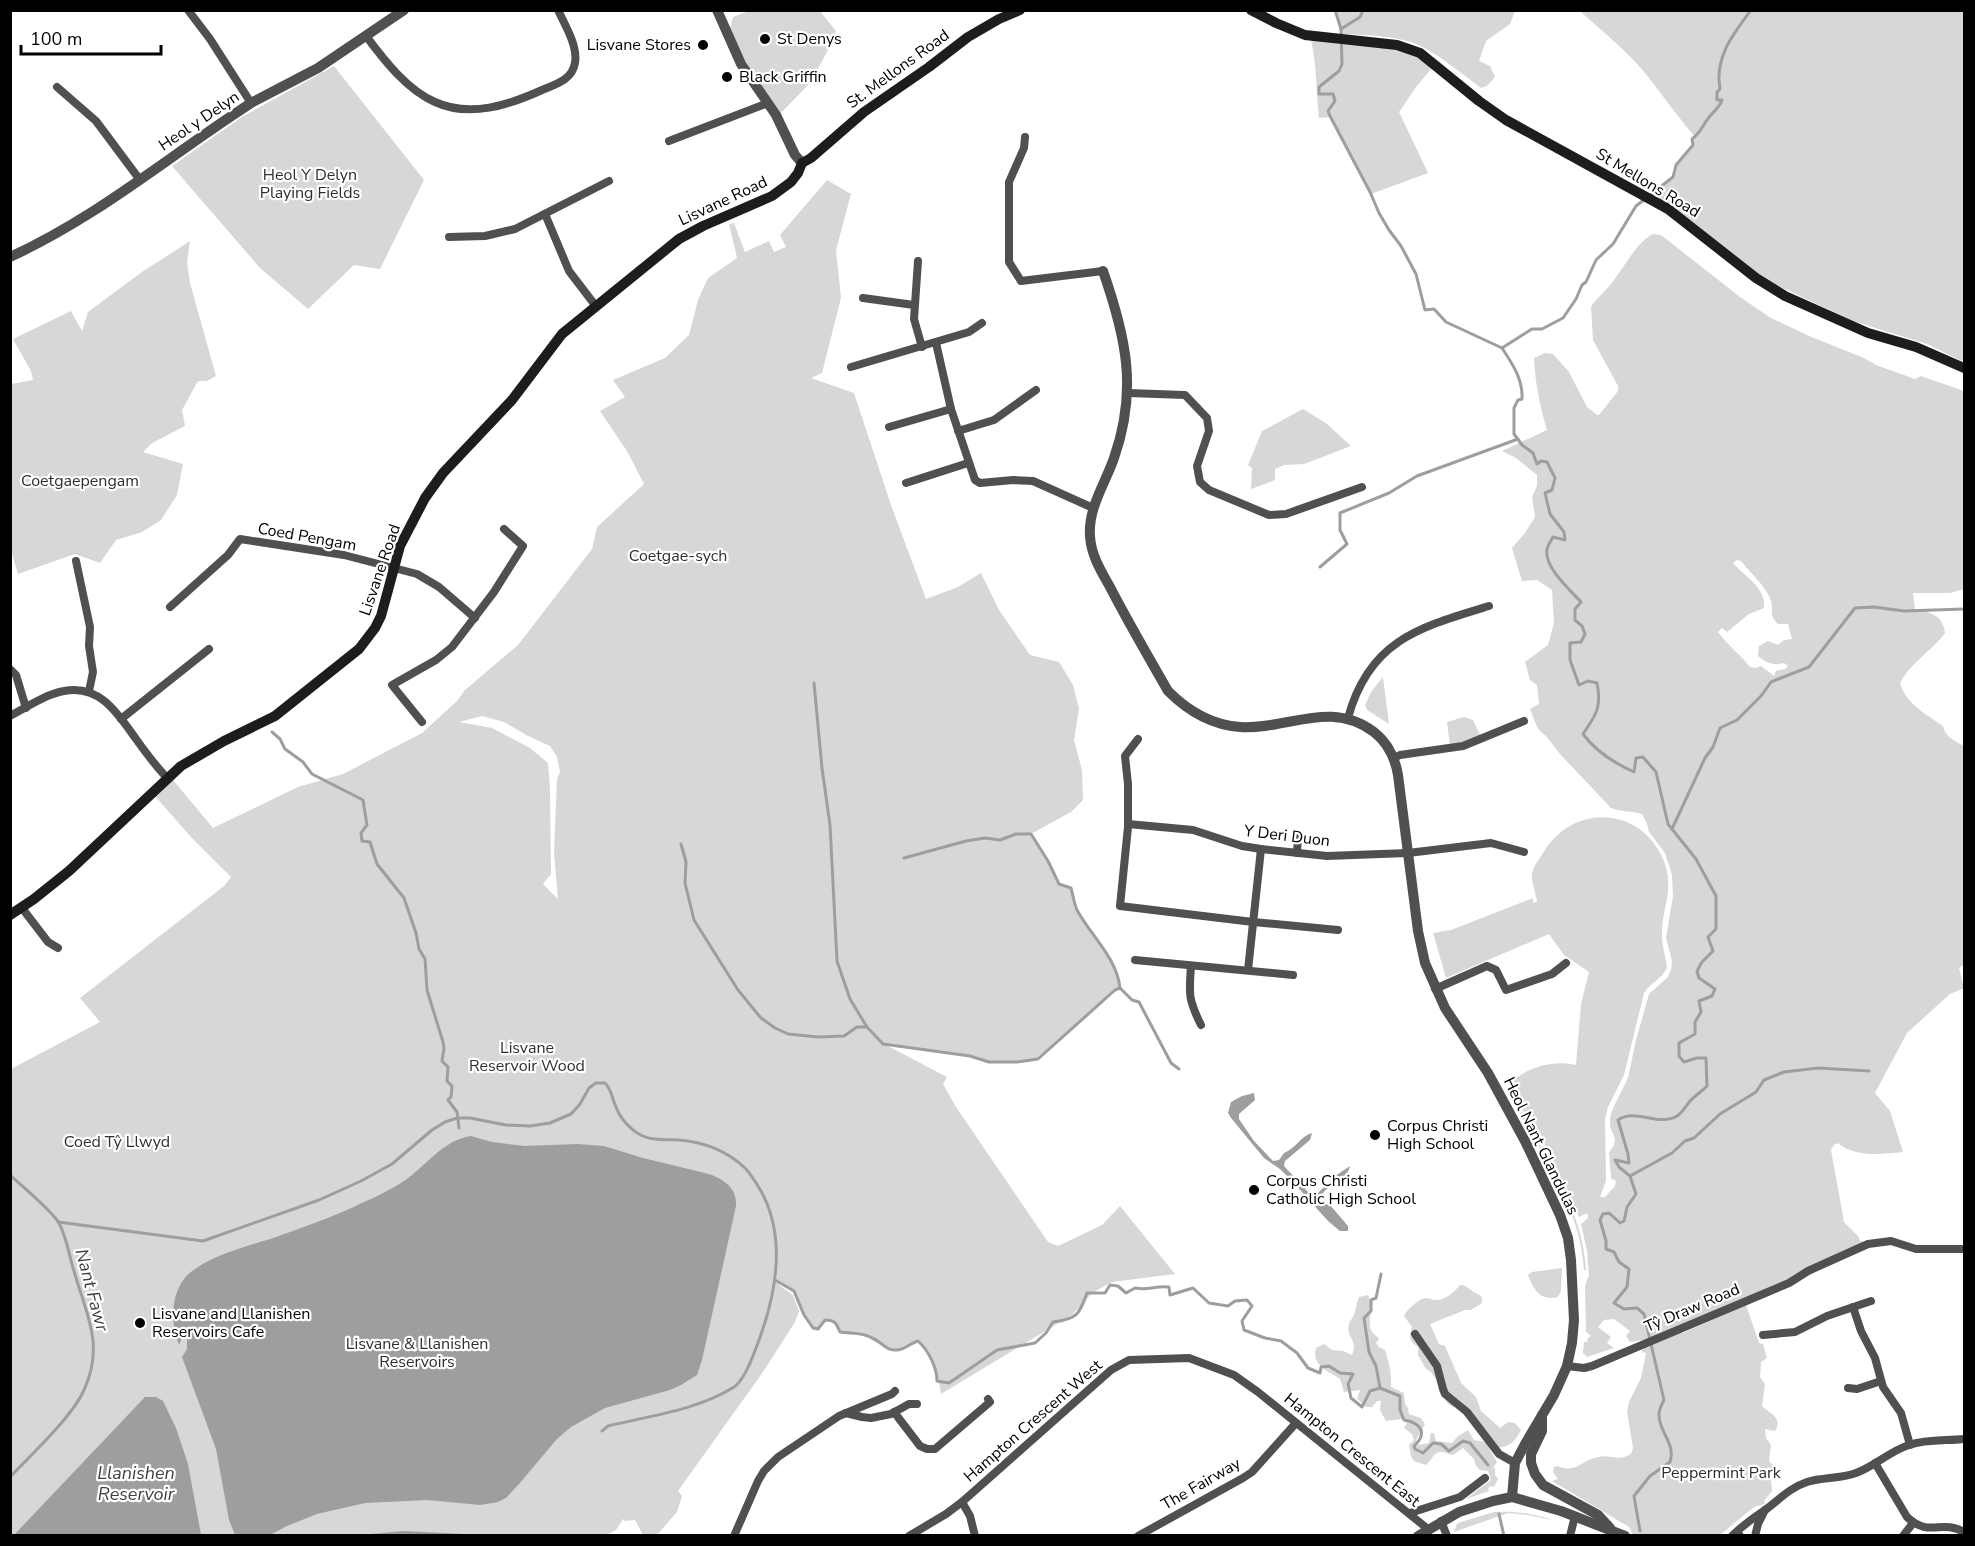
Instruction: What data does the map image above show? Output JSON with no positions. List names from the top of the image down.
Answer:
{
  "streets": {
    "main road": ["St. Mellons Road", "St Mellons Road", "Lisvane Road"],
    "street": [
      "Heol y Delyn",
      "Coed Pengam",
      "Y Deri Duon",
      "Heol Nant Glandulas",
      "Tŷ Draw Road",
      "Hampton Crescent West",
      "Hampton Crescent East",
      "The Fairway"
    ]
  },
  "crossings": [
    ["St. Mellons Road", "Lisvane Road"],
    ["Lisvane Road", "Coed Pengam"],
    ["Y Deri Duon", "Heol Nant Glandulas"],
    ["Heol Nant Glandulas", "Tŷ Draw Road"],
    ["Hampton Crescent West", "Hampton Crescent East"],
    ["Hampton Crescent East", "The Fairway"]
  ],
  "water": ["Nant Fawr", "Llanishen Reservoir"],
  "parks": [
    "Heol Y Delyn Playing Fields",
    "Coetgaepengam",
    "Coetgae-sych",
    "Lisvane Reservoir Wood",
    "Coed Tŷ Llwyd",
    "Lisvane & Llanishen Reservoirs",
    "Peppermint Park"
  ],
  "places": [
    "St Denys",
    "Lisvane Stores",
    "Black Griffin",
    "Corpus Christi High School",
    "Corpus Christi Catholic High School",
    "Lisvane and Llanishen Reservoirs Cafe"
  ],
  "scale_bar": "100 m"
}
